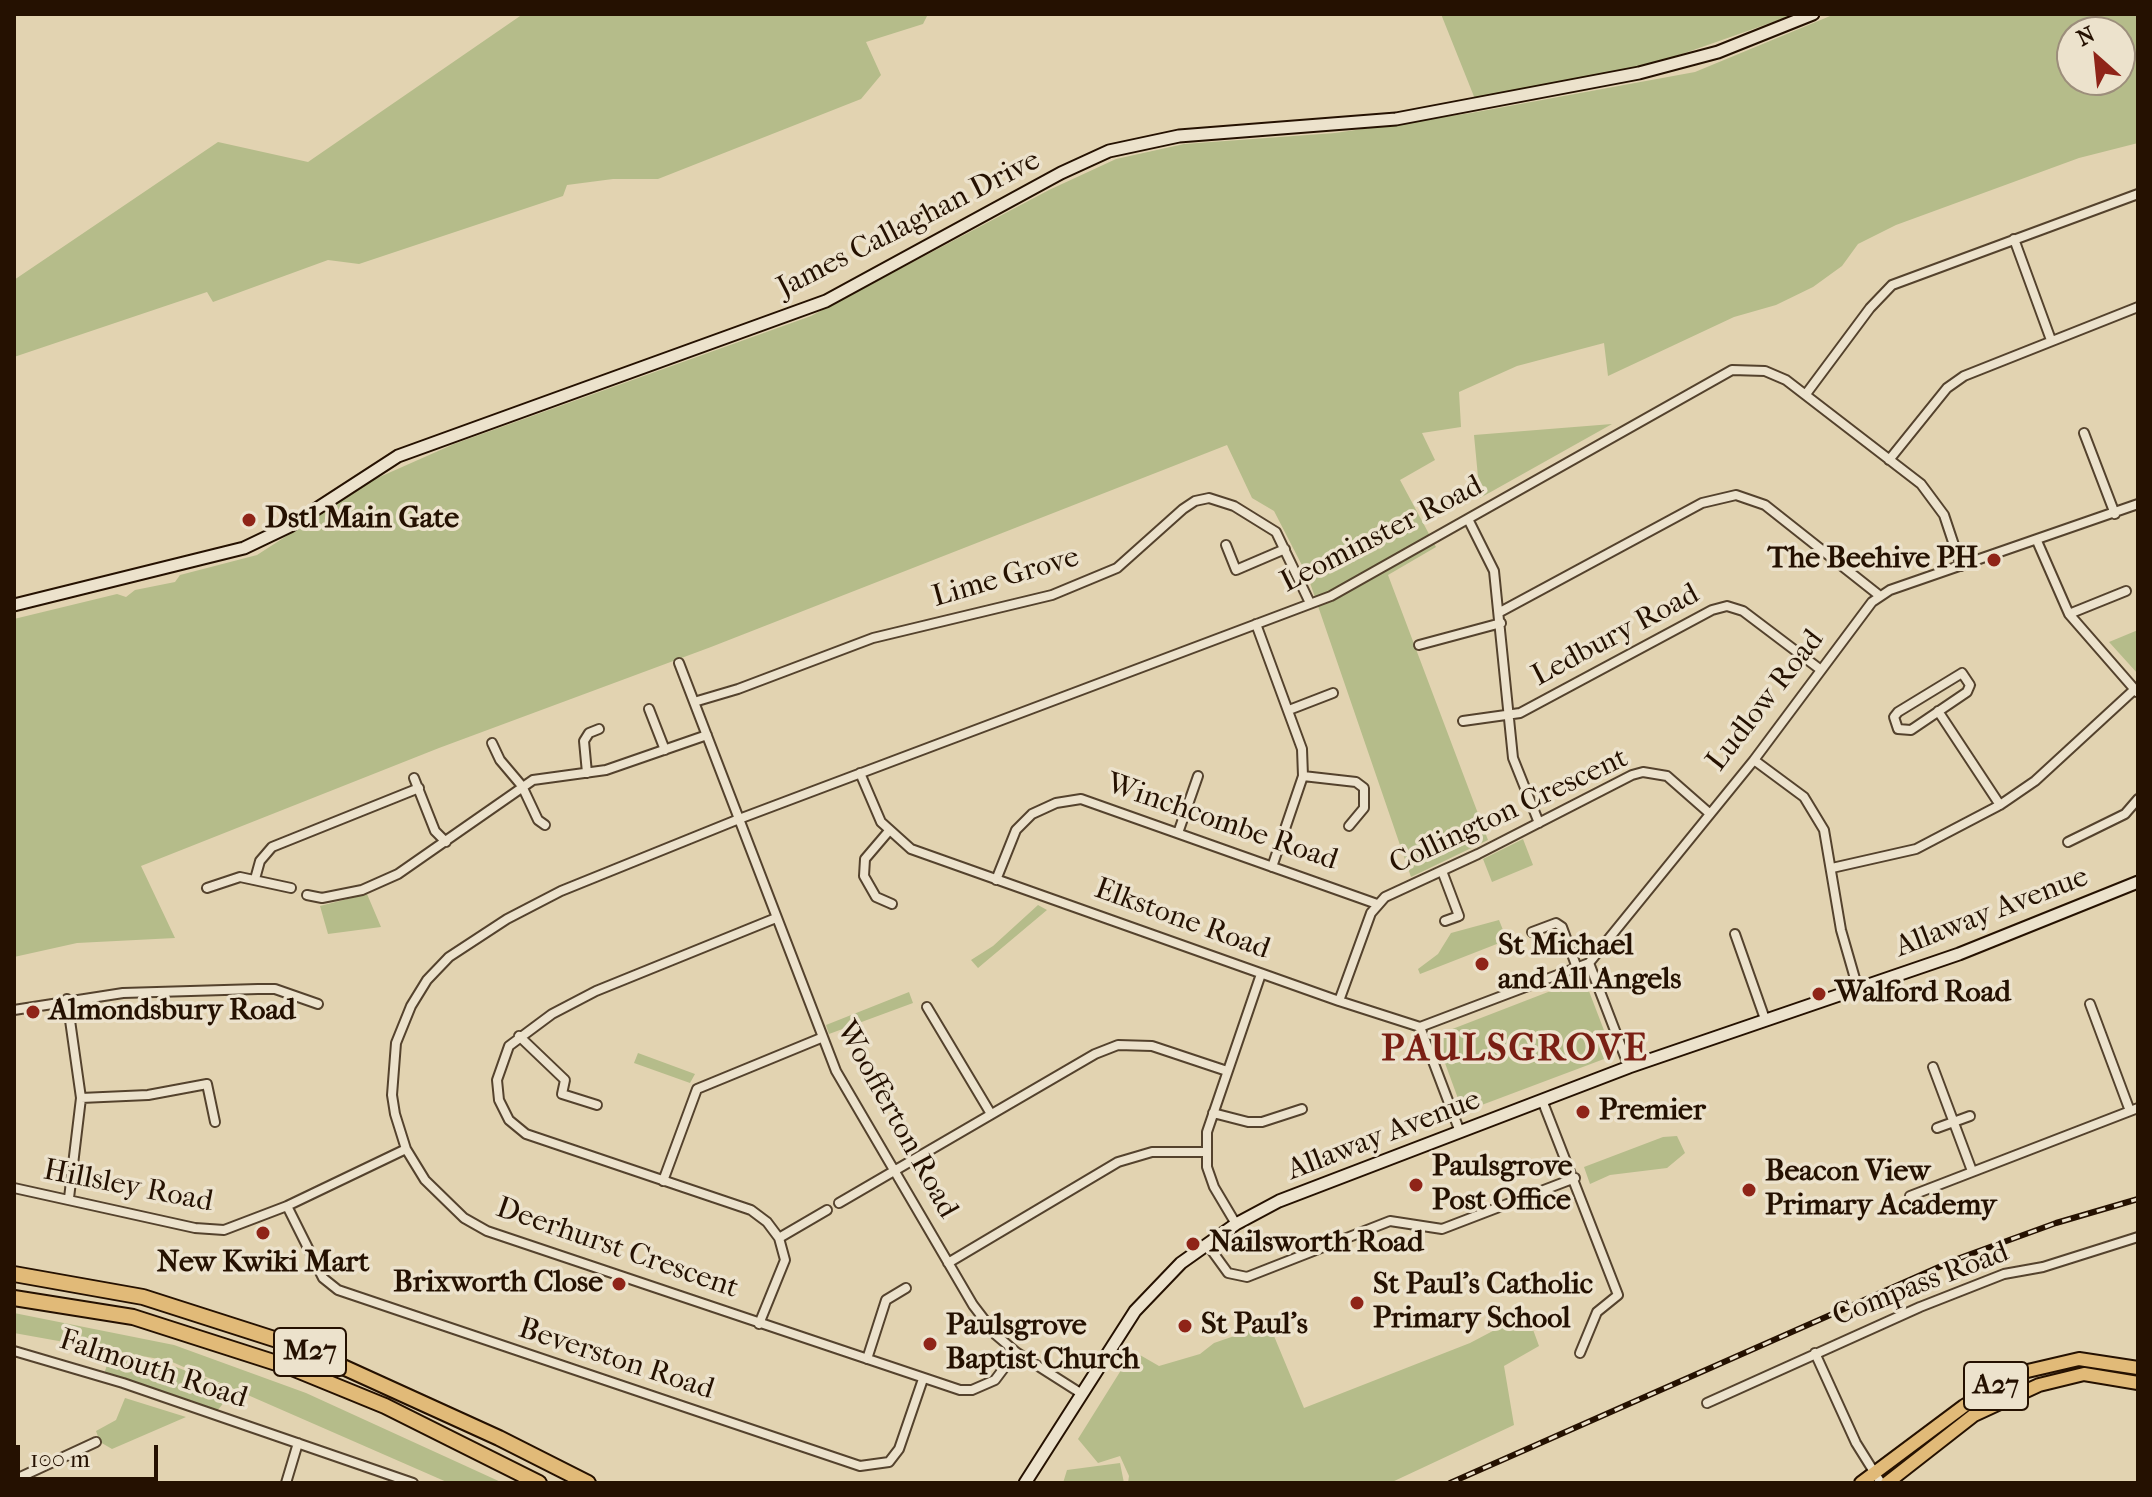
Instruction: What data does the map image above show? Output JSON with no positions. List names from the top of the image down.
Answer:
{
  "streets": {
    "highway": ["M27"],
    "main road": ["A27"],
    "street": [
      "James Callaghan Drive",
      "Leominster Road",
      "Lime Grove",
      "Ledbury Road",
      "Ludlow Road",
      "Collington Crescent",
      "Winchcombe Road",
      "Allaway Avenue",
      "Elkstone Road",
      "Woofferton Road",
      "Hillsley Road",
      "Deerhurst Crescent",
      "Compass Road",
      "Beverston Road",
      "Falmouth Road"
    ]
  },
  "crossings": [
    ["Leominster Road", "Lime Grove"],
    ["Leominster Road", "Woofferton Road"],
    ["Leominster Road", "Deerhurst Crescent"],
    ["Lime Grove", "Woofferton Road"],
    ["Ledbury Road", "Ludlow Road"],
    ["Ludlow Road", "Collington Crescent"],
    ["Collington Crescent", "Winchcombe Road"],
    ["Collington Crescent", "Elkstone Road"],
    ["Winchcombe Road", "Elkstone Road"],
    ["Allaway Avenue", "Woofferton Road"],
    ["Woofferton Road", "Deerhurst Crescent"],
    ["Hillsley Road", "Deerhurst Crescent"],
    ["Hillsley Road", "Beverston Road"],
    ["Deerhurst Crescent", "Beverston Road"],
    ["Compass Road", "A27"]
  ],
  "districts": ["PAULSGROVE"],
  "places": [
    "Dstl Main Gate",
    "The Beehive PH",
    "St Michael and All Angels",
    "Walford Road",
    "Almondsbury Road",
    "Premier",
    "Paulsgrove Post Office",
    "Beacon View Primary Academy",
    "New Kwiki Mart",
    "Nailsworth Road",
    "Brixworth Close",
    "St Paul's Catholic Primary School",
    "St Paul's",
    "Paulsgrove Baptist Church"
  ],
  "scale_bar": "100 m",
  "north": "top left"
}
